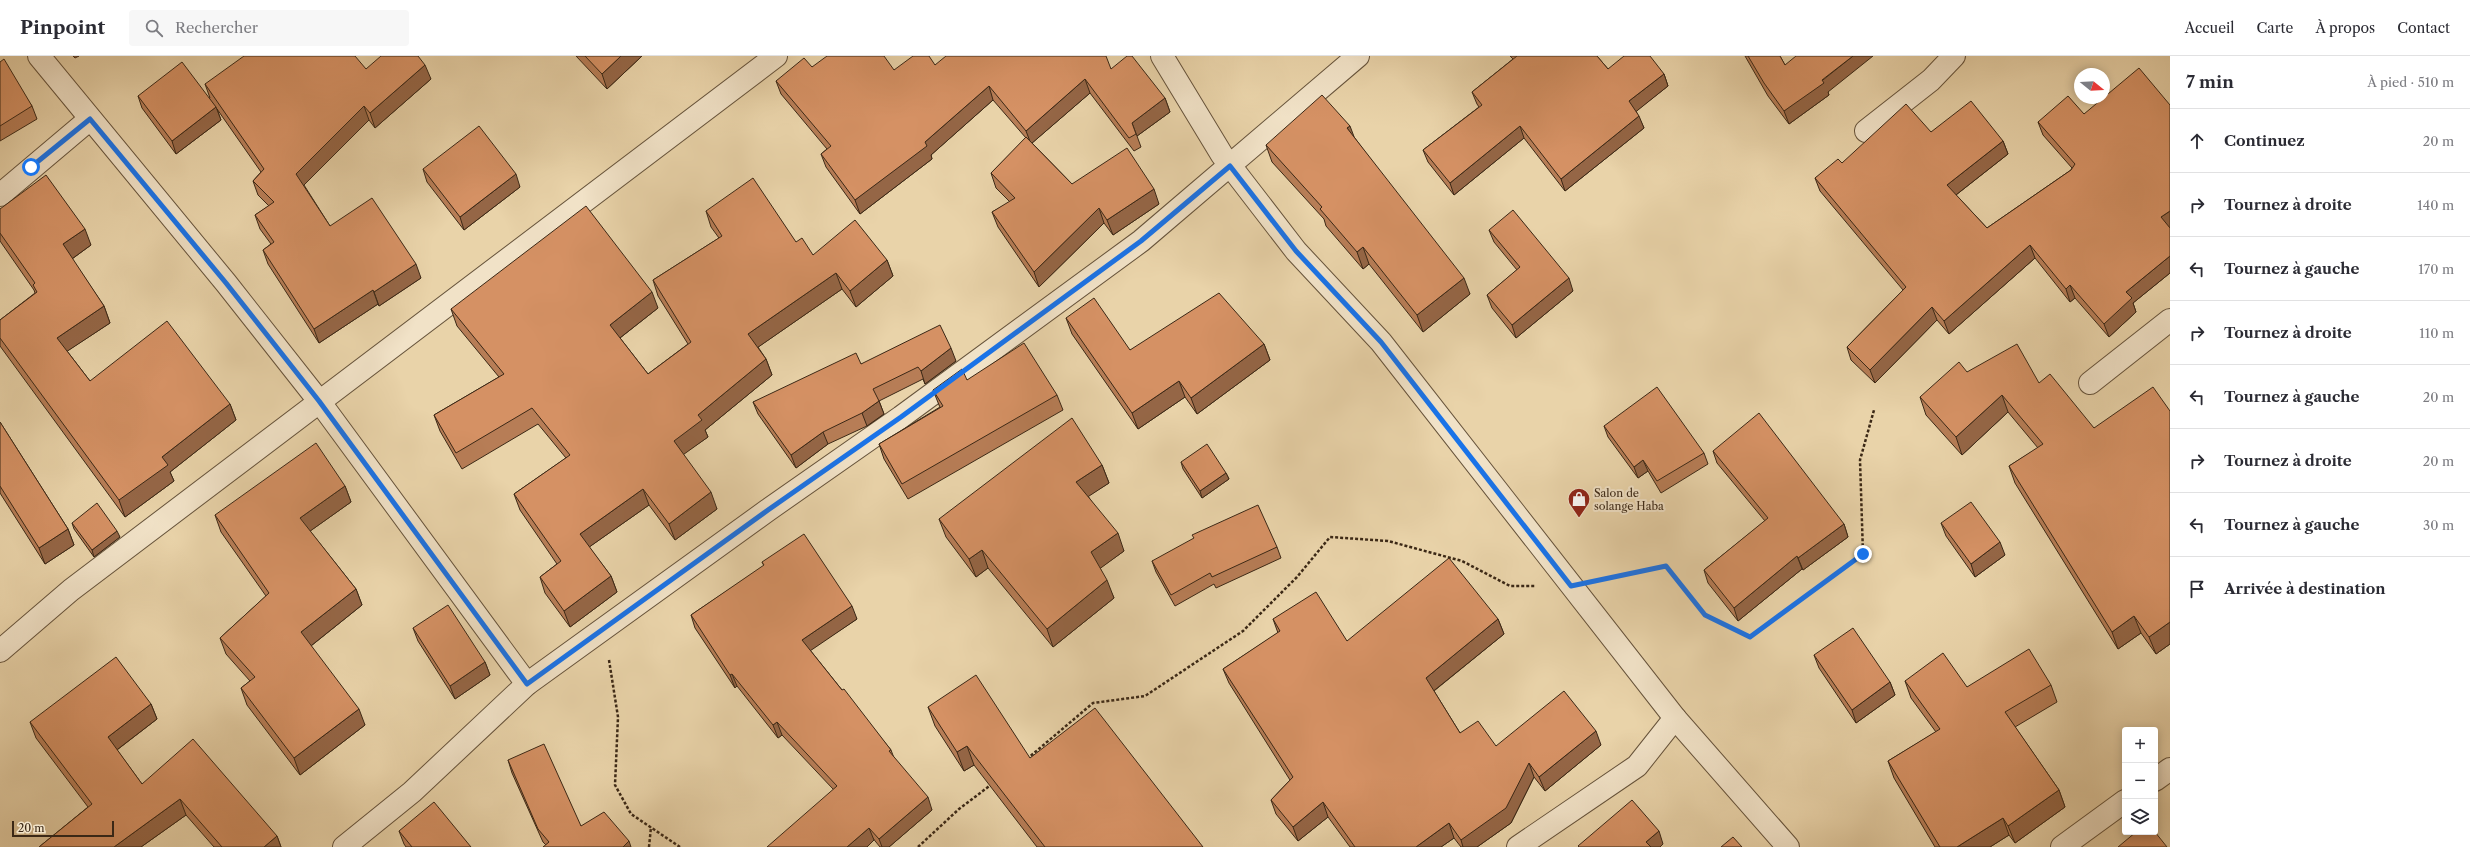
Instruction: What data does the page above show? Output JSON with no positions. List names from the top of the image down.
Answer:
{
  "places": {
    "shop": ["Salon de solange Haba"]
  },
  "scale_bar": "20 m",
  "north": "right",
  "page": {
    "header": "Pinpoint",
    "search": "Rechercher",
    "nav": [
      "Accueil",
      "Carte",
      "À propos",
      "Contact"
    ],
    "heading": ["7 min", "À pied · 510 m"],
    "list": [
      ["Continuez", "20 m"],
      ["Tournez à droite", "140 m"],
      ["Tournez à gauche", "170 m"],
      ["Tournez à droite", "110 m"],
      ["Tournez à gauche", "20 m"],
      ["Tournez à droite", "20 m"],
      ["Tournez à gauche", "30 m"],
      "Arrivée à destination"
    ],
    "map_buttons": ["+", "−"],
    "scale": "20 m"
  }
}
